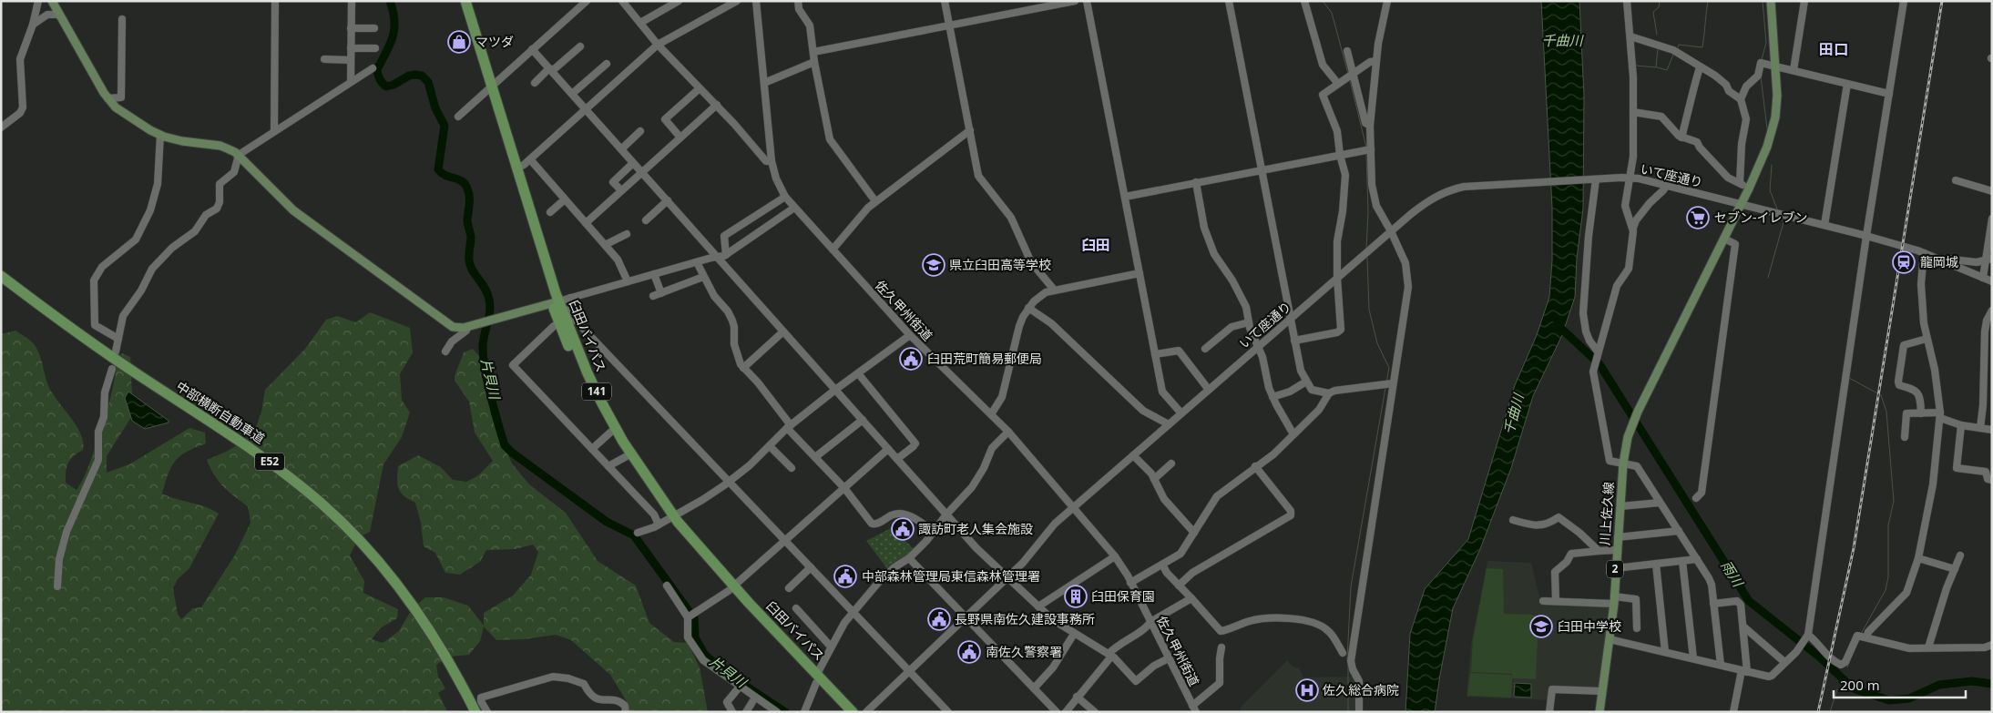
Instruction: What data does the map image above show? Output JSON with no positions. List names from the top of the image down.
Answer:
{
  "streets": {
    "highway": [
      "臼田バイパス",
      "141",
      "中部横断自動車道",
      "E52"
    ],
    "main road": ["川上佐久線", "2"],
    "street": ["いて座通り", "佐久甲州街道"]
  },
  "crossings": [
    ["いて座通り", "佐久甲州街道"],
    ["いて座通り", "2"],
    ["川上佐久線", "2"]
  ],
  "districts": ["田口", "臼田"],
  "water": ["千曲川", "片貝川", "雨川"],
  "places": {
    "shop": ["マツダ"],
    "supermarket": ["セブン-イレブン"],
    "station": ["龍岡城"],
    "school or university": ["県立臼田高等学校", "臼田中学校"],
    "public building": [
      "臼田荒町簡易郵便局",
      "諏訪町老人集会施設",
      "中部森林管理局東信森林管理署",
      "長野県南佐久建設事務所",
      "南佐久警察署"
    ],
    "building": ["臼田保育園"],
    "hospital": ["佐久総合病院"]
  },
  "scale_bar": "200 m"
}
